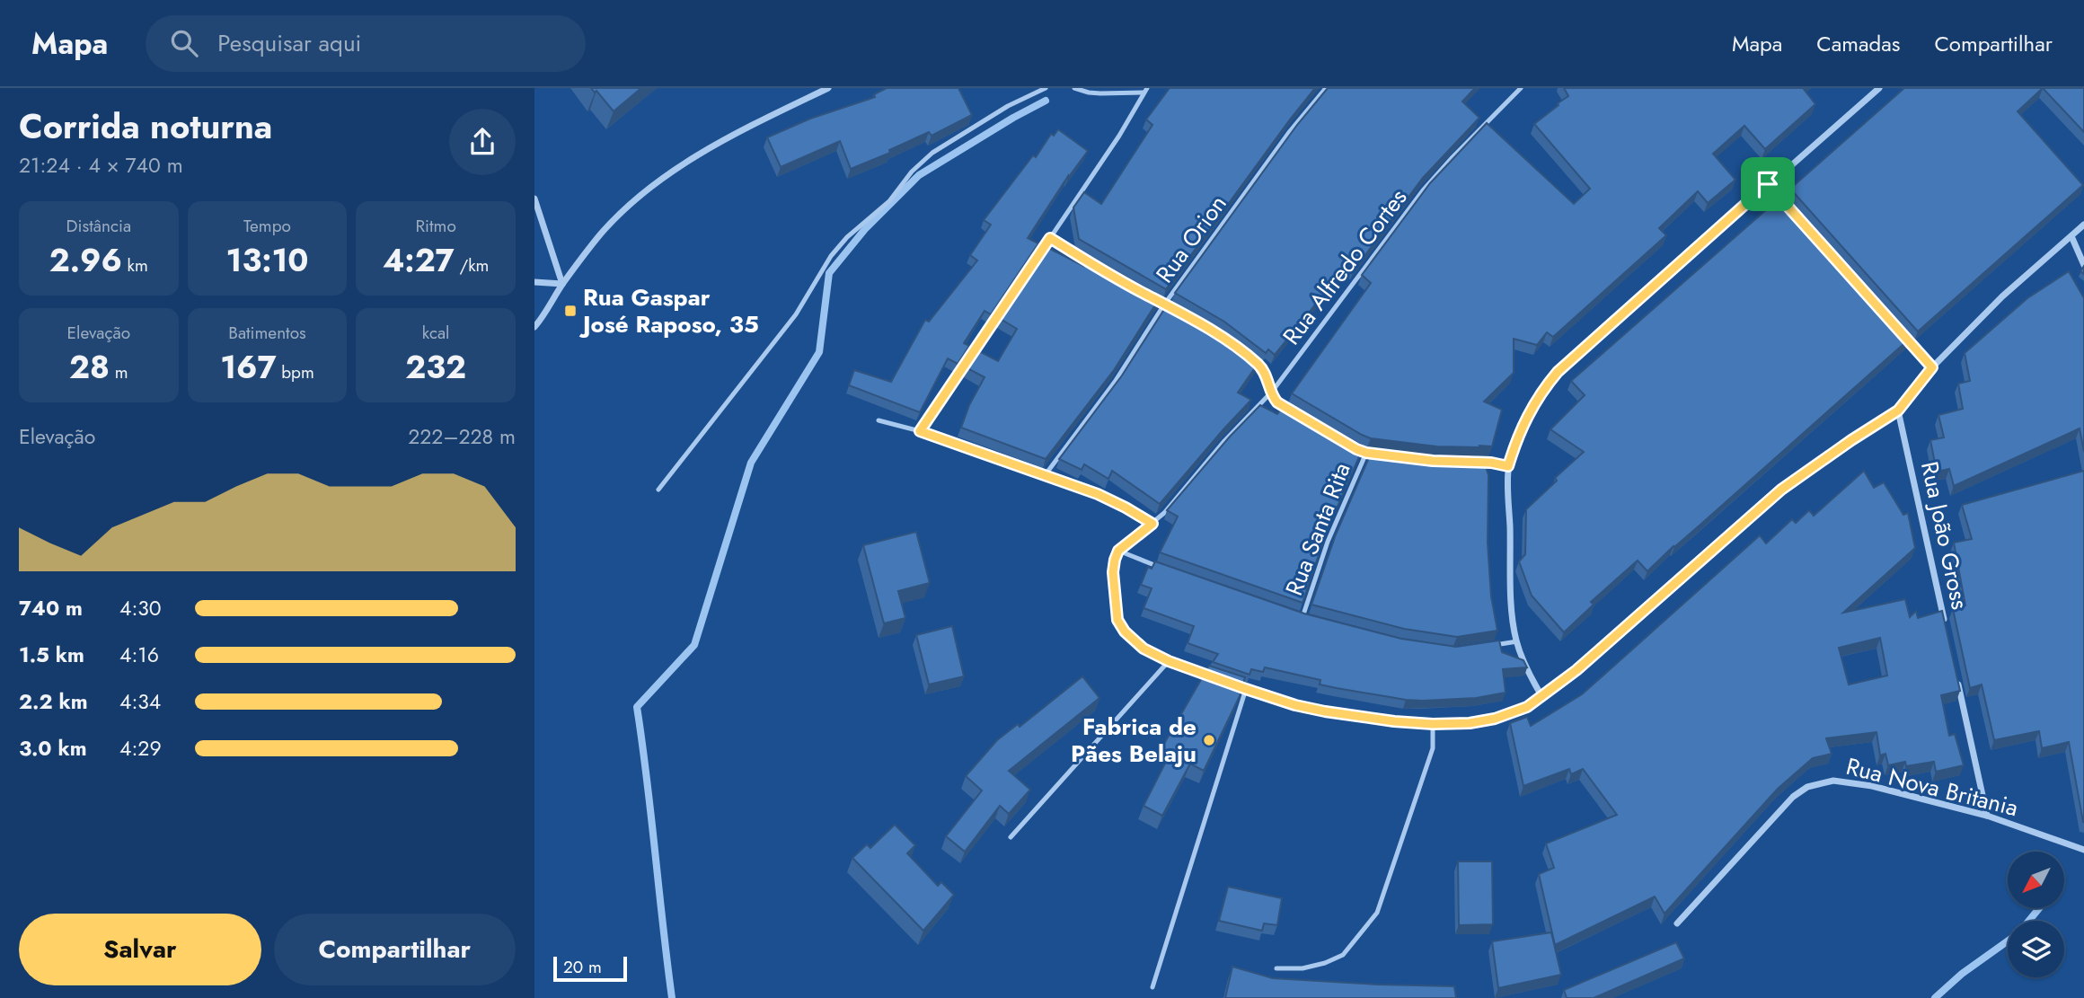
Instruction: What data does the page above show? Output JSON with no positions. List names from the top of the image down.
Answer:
{
  "streets": {
    "street": ["Rua João Gross", "Rua Nova Britania"],
    "lane": ["Rua Orion", "Rua Alfredo Cortes", "Rua Santa Rita"]
  },
  "places": {
    "transit": ["Rua Gaspar José Raposo, 35"],
    "other": ["Fabrica de Pães Belaju"]
  },
  "scale_bar": "20 m",
  "north": "bottom left",
  "page": {
    "header": "Mapa",
    "search": "Pesquisar aqui",
    "nav": ["Mapa", "Camadas", "Compartilhar"],
    "heading": ["Corrida noturna", "21:24 · 4 × 740 m"],
    "stats": [
      ["Distância", "2.96 km"],
      ["Tempo", "13:10"],
      ["Ritmo", "4:27 /km"],
      ["Elevação", "28 m"],
      ["Batimentos", "167 bpm"],
      ["kcal", "232"]
    ],
    "chart": ["Elevação", "222–228 m"],
    "list": [
      {
        "name": "740 m",
        "note": "4:30"
      },
      {
        "name": "1.5 km",
        "note": "4:16"
      },
      {
        "name": "2.2 km",
        "note": "4:34"
      },
      {
        "name": "3.0 km",
        "note": "4:29"
      }
    ],
    "buttons": ["Salvar", "Compartilhar"],
    "scale": "20 m"
  }
}
